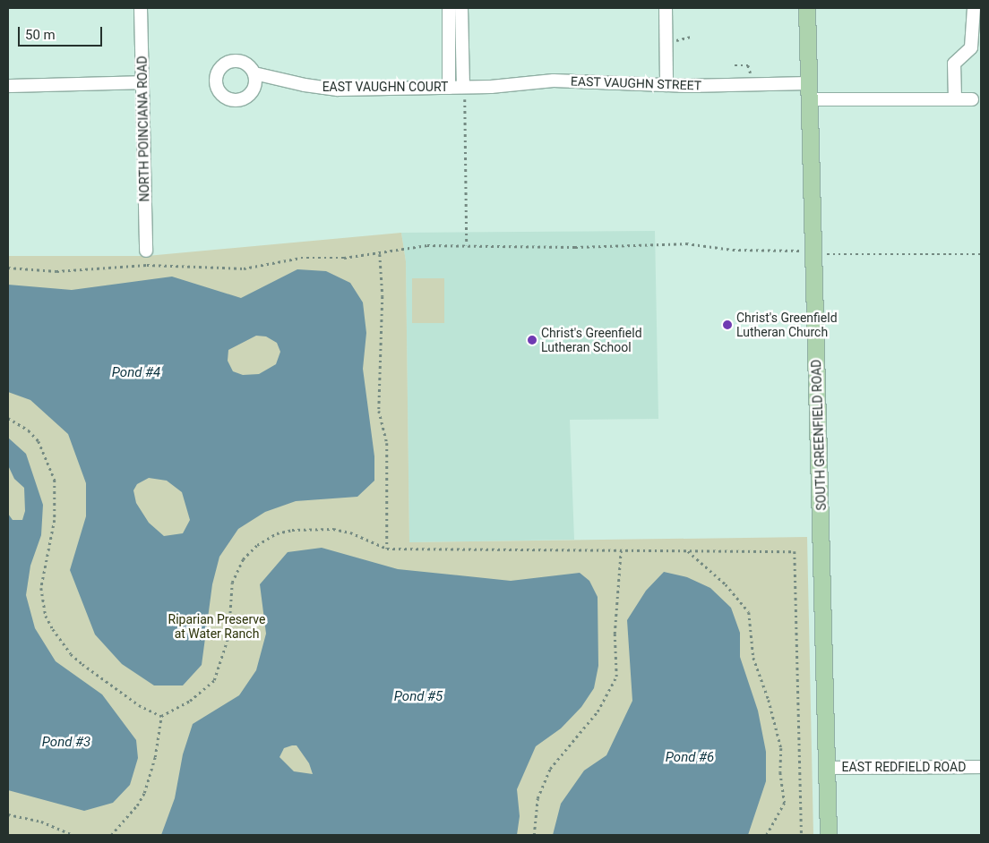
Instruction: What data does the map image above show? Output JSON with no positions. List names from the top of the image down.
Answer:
{
  "streets": {
    "main road": ["SOUTH GREENFIELD ROAD"],
    "street": [
      "EAST VAUGHN STREET",
      "EAST VAUGHN COURT",
      "NORTH POINCIANA ROAD",
      "EAST REDFIELD ROAD"
    ]
  },
  "crossings": [
    ["EAST VAUGHN STREET", "EAST VAUGHN COURT"],
    ["EAST VAUGHN STREET", "SOUTH GREENFIELD ROAD"],
    ["SOUTH GREENFIELD ROAD", "EAST REDFIELD ROAD"]
  ],
  "water": [
    "Pond #4",
    "Pond #5",
    "Pond #3",
    "Pond #6"
  ],
  "parks": ["Riparian Preserve at Water Ranch"],
  "places": ["Christ's Greenfield Lutheran Church", "Christ's Greenfield Lutheran School"],
  "scale_bar": "50 m"
}
